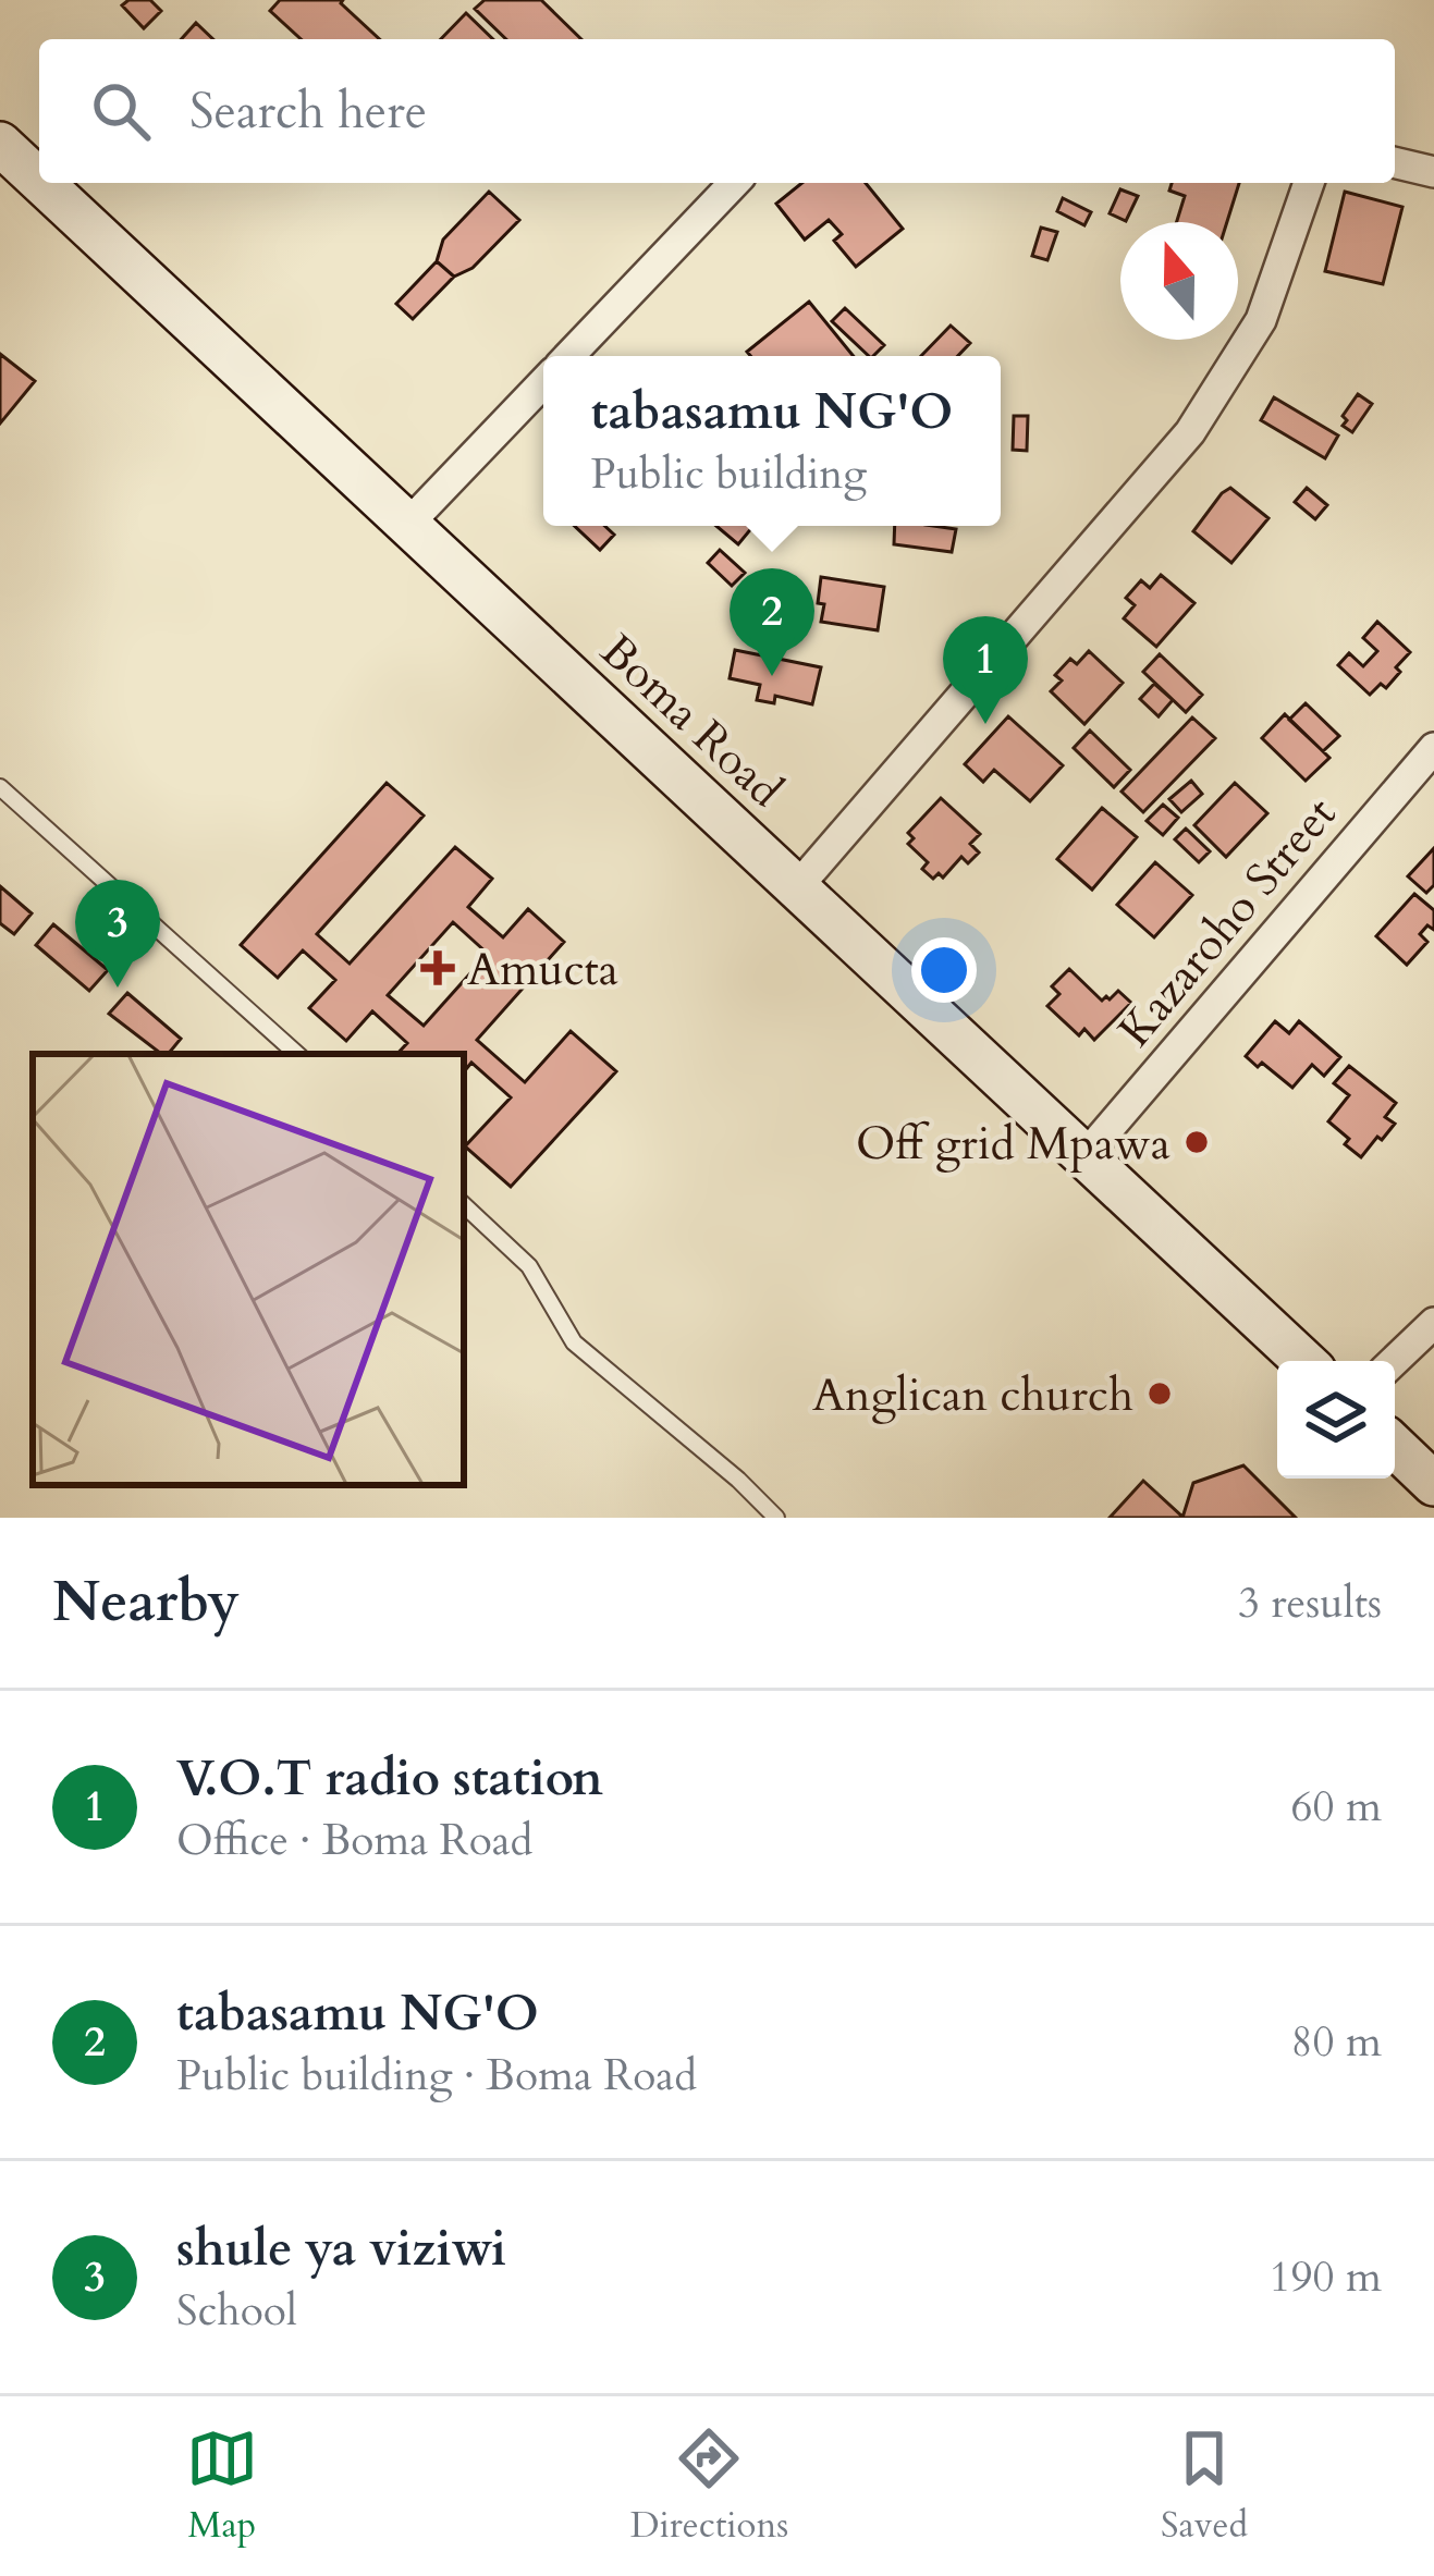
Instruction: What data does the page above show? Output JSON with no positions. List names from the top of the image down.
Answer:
{
  "streets": {
    "main road": ["Boma Road"],
    "street": ["Kazaroho Street"]
  },
  "crossings": [
    ["Boma Road", "Kazaroho Street"]
  ],
  "places": {
    "health": ["Amucta"],
    "other": ["Off grid Mpawa", "Anglican church"]
  },
  "north": "top",
  "page": {
    "search": "Search here",
    "popup": ["tabasamu NG'O", "Public building"],
    "pins": ["2", "1", "3"],
    "heading": ["Nearby", "3 results"],
    "list": [
      {
        "mark": "1",
        "name": "V.O.T radio station",
        "note": "Office · Boma Road",
        "value": "60 m"
      },
      {
        "mark": "2",
        "name": "tabasamu NG'O",
        "note": "Public building · Boma Road",
        "value": "80 m"
      },
      {
        "mark": "3",
        "name": "shule ya viziwi",
        "note": "School",
        "value": "190 m"
      }
    ],
    "nav": ["Map", "Directions", "Saved"]
  }
}
